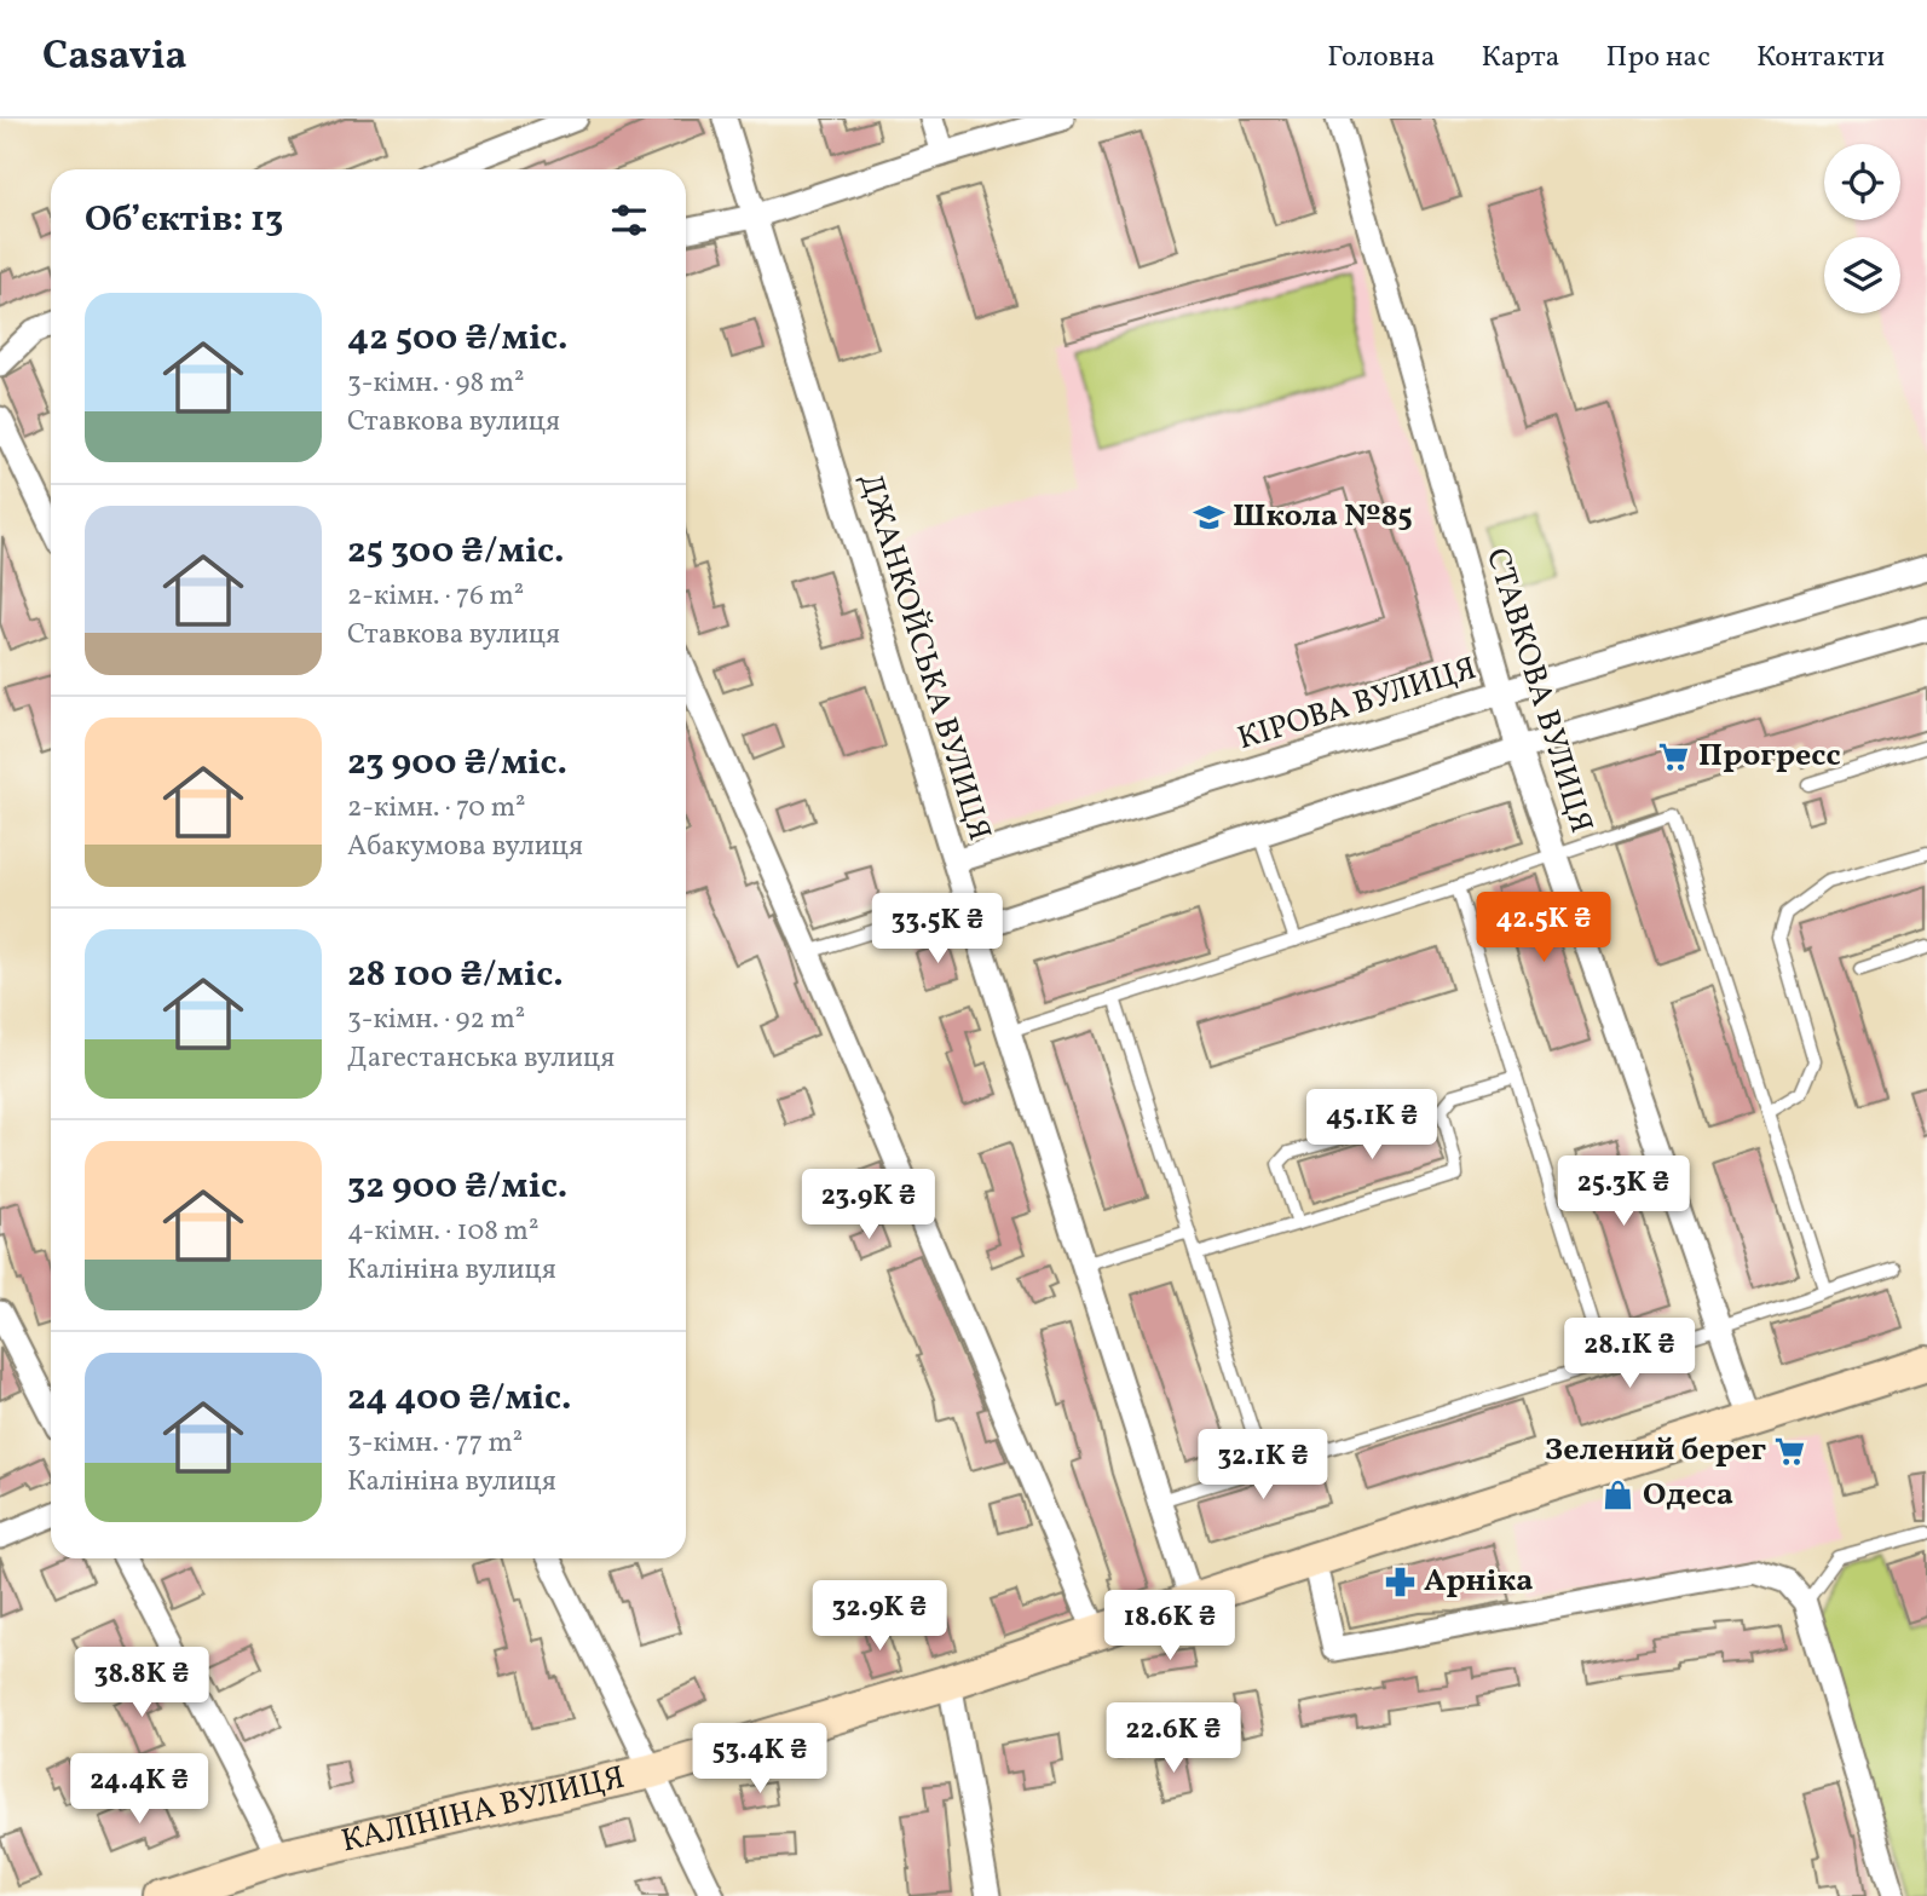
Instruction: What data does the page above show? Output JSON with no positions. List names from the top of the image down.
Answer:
{
  "streets": {
    "street": [
      "ДЖАНКОЙСЬКА ВУЛИЦЯ",
      "СТАВКОВА ВУЛИЦЯ",
      "КІРОВА ВУЛИЦЯ",
      "КАЛІНІНА ВУЛИЦЯ"
    ]
  },
  "crossings": [
    ["ДЖАНКОЙСЬКА ВУЛИЦЯ", "КІРОВА ВУЛИЦЯ"],
    ["ДЖАНКОЙСЬКА ВУЛИЦЯ", "КАЛІНІНА ВУЛИЦЯ"],
    ["СТАВКОВА ВУЛИЦЯ", "КІРОВА ВУЛИЦЯ"],
    ["СТАВКОВА ВУЛИЦЯ", "КАЛІНІНА ВУЛИЦЯ"]
  ],
  "places": {
    "school or university": ["Школа №85"],
    "supermarket": ["Прогресс", "Зелений берег"],
    "shop": ["Одеса"],
    "pharmacy": ["Арніка"]
  },
  "page": {
    "header": "Casavia",
    "nav": [
      "Головна",
      "Карта",
      "Про нас",
      "Контакти"
    ],
    "heading": "Об’єктів: 13",
    "list": [
      {
        "name": "42 500 ₴/міс.",
        "note": "3-кімн. · 98 m² · Ставкова вулиця"
      },
      {
        "name": "25 300 ₴/міс.",
        "note": "2-кімн. · 76 m² · Ставкова вулиця"
      },
      {
        "name": "23 900 ₴/міс.",
        "note": "2-кімн. · 70 m² · Абакумова вулиця"
      },
      {
        "name": "28 100 ₴/міс.",
        "note": "3-кімн. · 92 m² · Дагестанська вулиця"
      },
      {
        "name": "32 900 ₴/міс.",
        "note": "4-кімн. · 108 m² · Калініна вулиця"
      },
      {
        "name": "24 400 ₴/міс.",
        "note": "3-кімн. · 77 m² · Калініна вулиця"
      }
    ],
    "price": [
      "42.5K ₴",
      "33.5K ₴",
      "45.1K ₴",
      "25.3K ₴",
      "23.9K ₴",
      "28.1K ₴",
      "32.1K ₴",
      "32.9K ₴",
      "18.6K ₴",
      "38.8K ₴",
      "22.6K ₴",
      "53.4K ₴",
      "24.4K ₴"
    ]
  }
}
